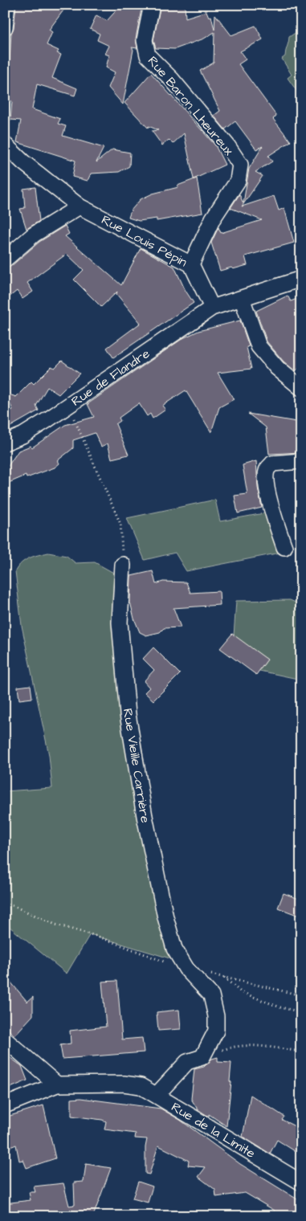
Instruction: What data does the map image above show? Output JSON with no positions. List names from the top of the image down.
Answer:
{
  "streets": {
    "street": [
      "Rue Baron Lheureux",
      "Rue Louis Pépin",
      "Rue de Flandre",
      "Rue Vieille Carrière",
      "Rue de la Limite"
    ]
  },
  "crossings": [
    ["Rue Baron Lheureux", "Rue Louis Pépin"],
    ["Rue Louis Pépin", "Rue de Flandre"]
  ]
}
